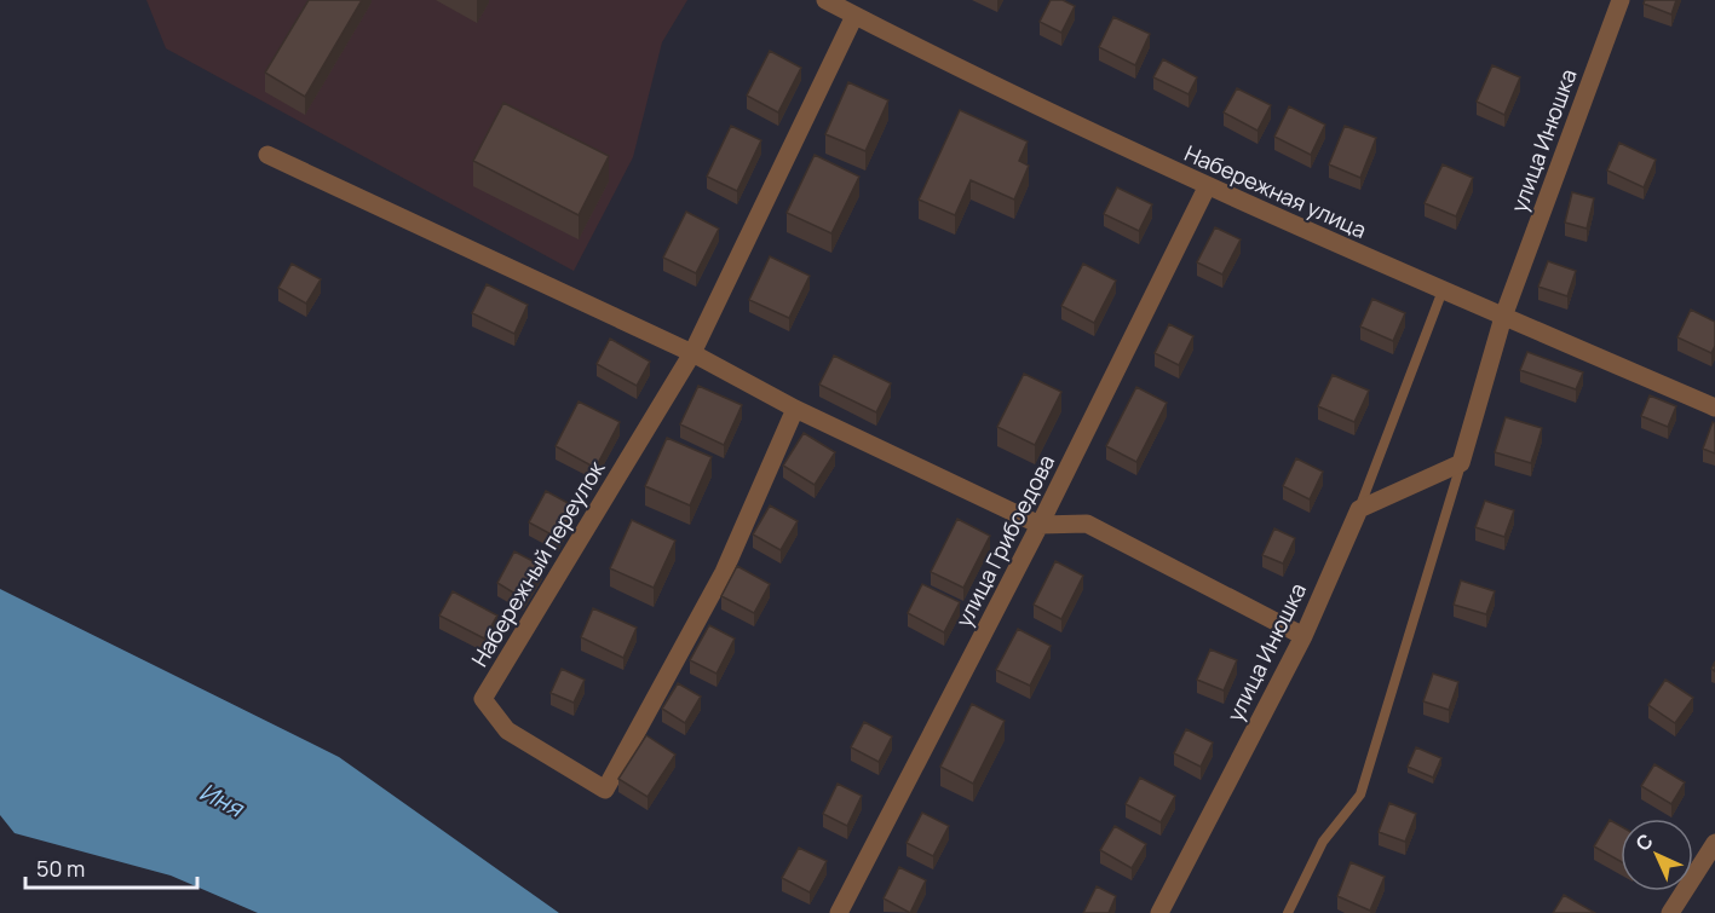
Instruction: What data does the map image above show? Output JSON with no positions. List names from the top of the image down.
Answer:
{
  "streets": {
    "street": [
      "улица Инюшка",
      "Набережная улица",
      "улица Грибоедова",
      "Набережный переулок"
    ]
  },
  "crossings": [
    ["улица Инюшка", "Набережная улица"],
    ["Набережная улица", "улица Грибоедова"],
    ["Набережная улица", "Набережный переулок"]
  ],
  "water": ["Иня"],
  "scale_bar": "50 m",
  "north": "top left"
}
